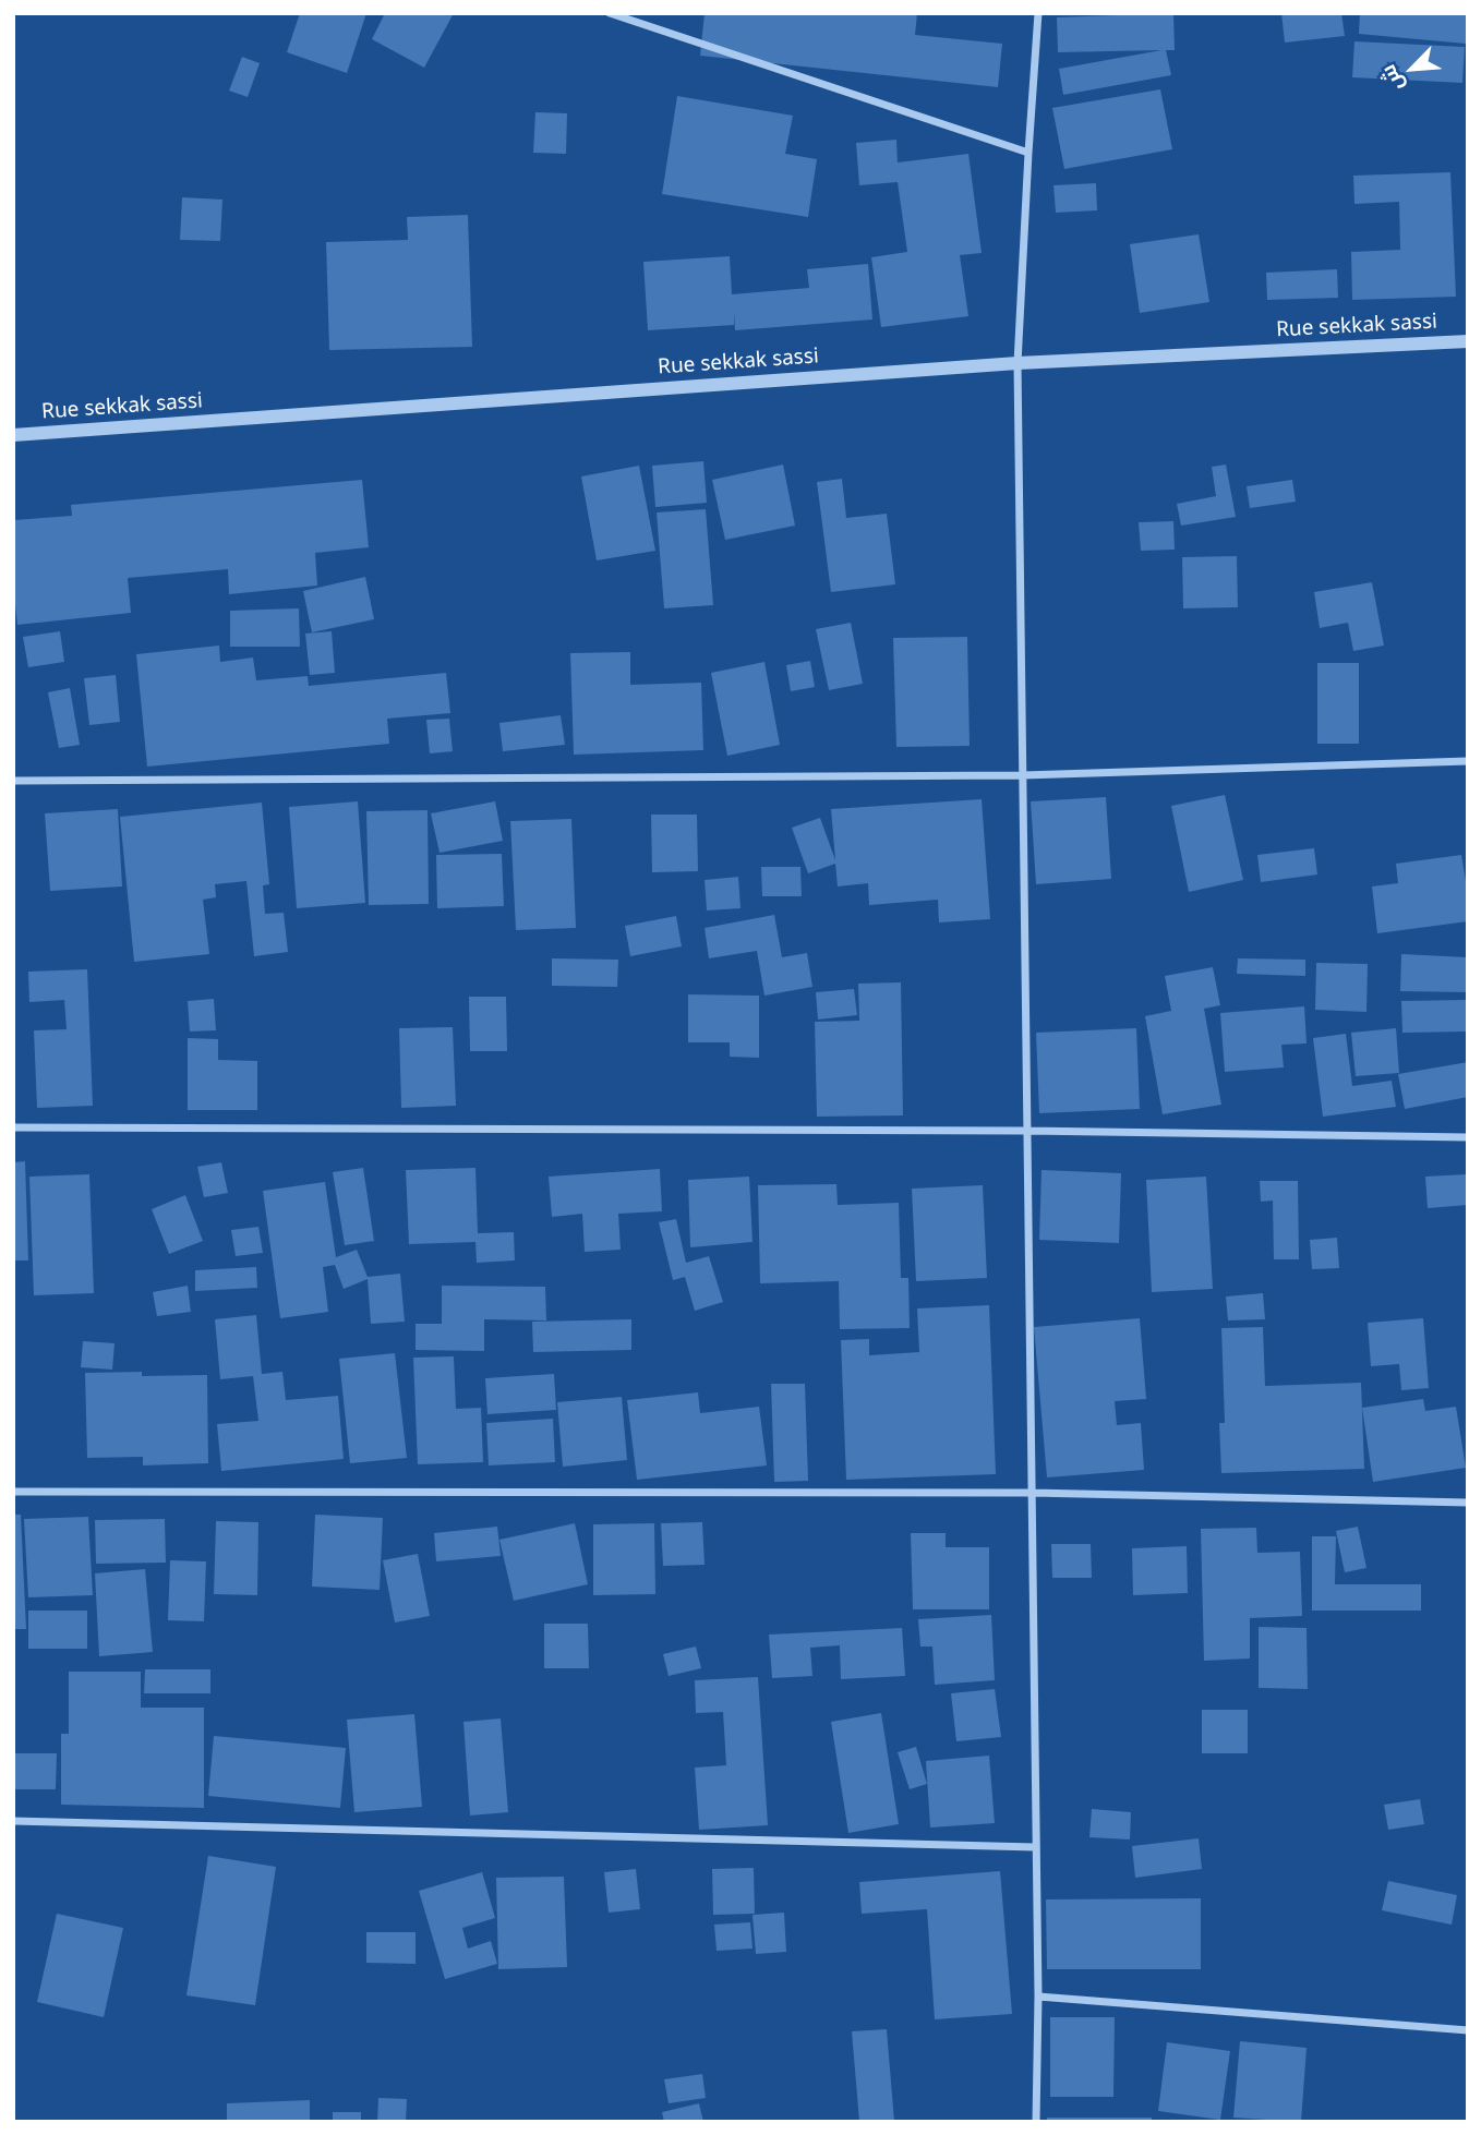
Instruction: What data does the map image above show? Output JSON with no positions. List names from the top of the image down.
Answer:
{
  "streets": {
    "street": ["Rue sekkak sassi"]
  },
  "north": "bottom left"
}
